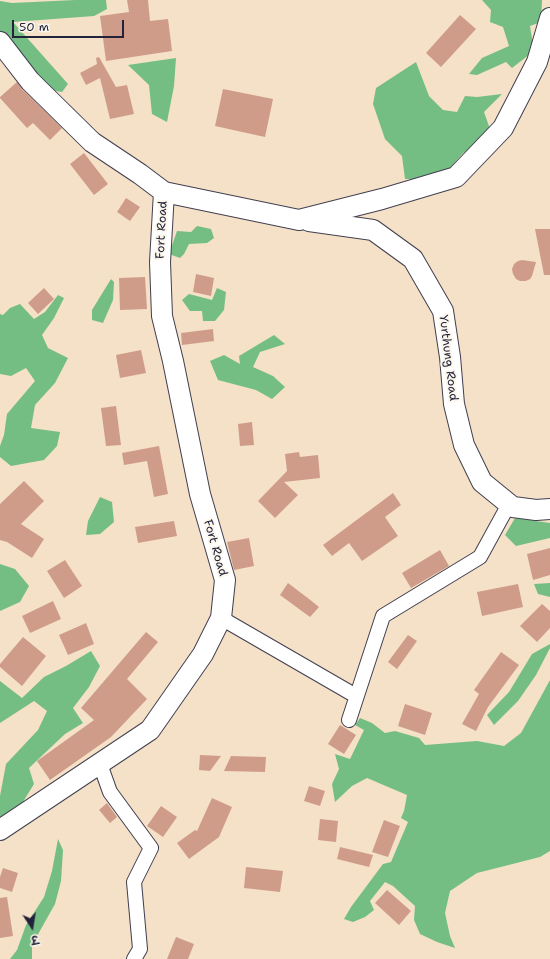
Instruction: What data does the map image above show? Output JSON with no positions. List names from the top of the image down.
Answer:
{
  "streets": {
    "street": ["Fort Road", "Yurthung Road"]
  },
  "crossings": [
    ["Fort Road", "Yurthung Road"]
  ],
  "scale_bar": "50 m",
  "north": "bottom"
}
